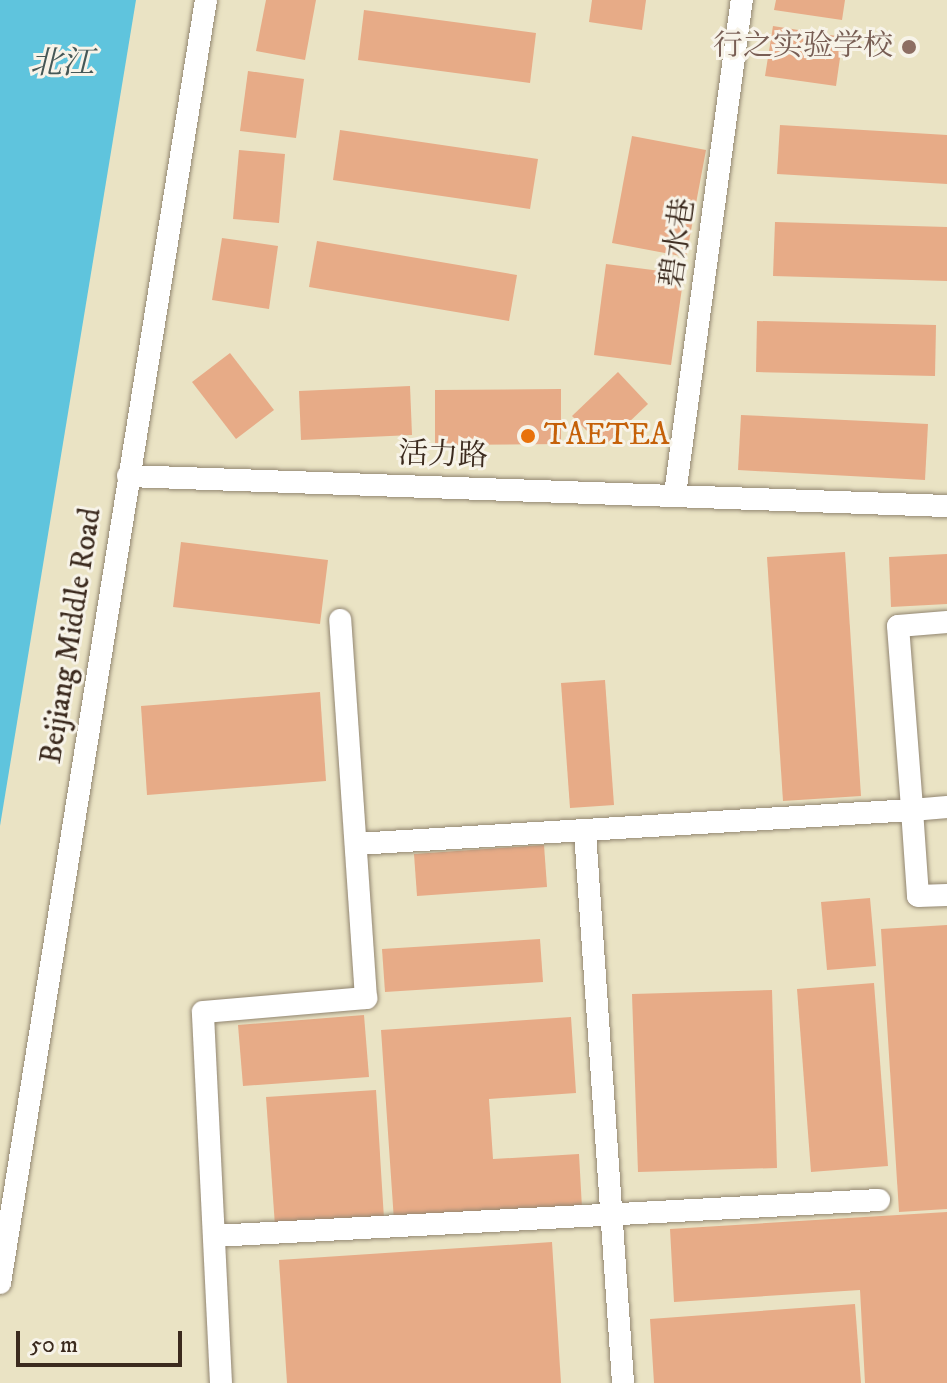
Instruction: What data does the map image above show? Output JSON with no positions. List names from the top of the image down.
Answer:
{
  "streets": {
    "street": ["碧水巷", "活力路", "Beijiang Middle Road"]
  },
  "crossings": [
    ["碧水巷", "活力路"],
    ["活力路", "Beijiang Middle Road"]
  ],
  "water": ["北江"],
  "places": ["行之实验学校", "TAETEA"],
  "scale_bar": "50 m"
}
